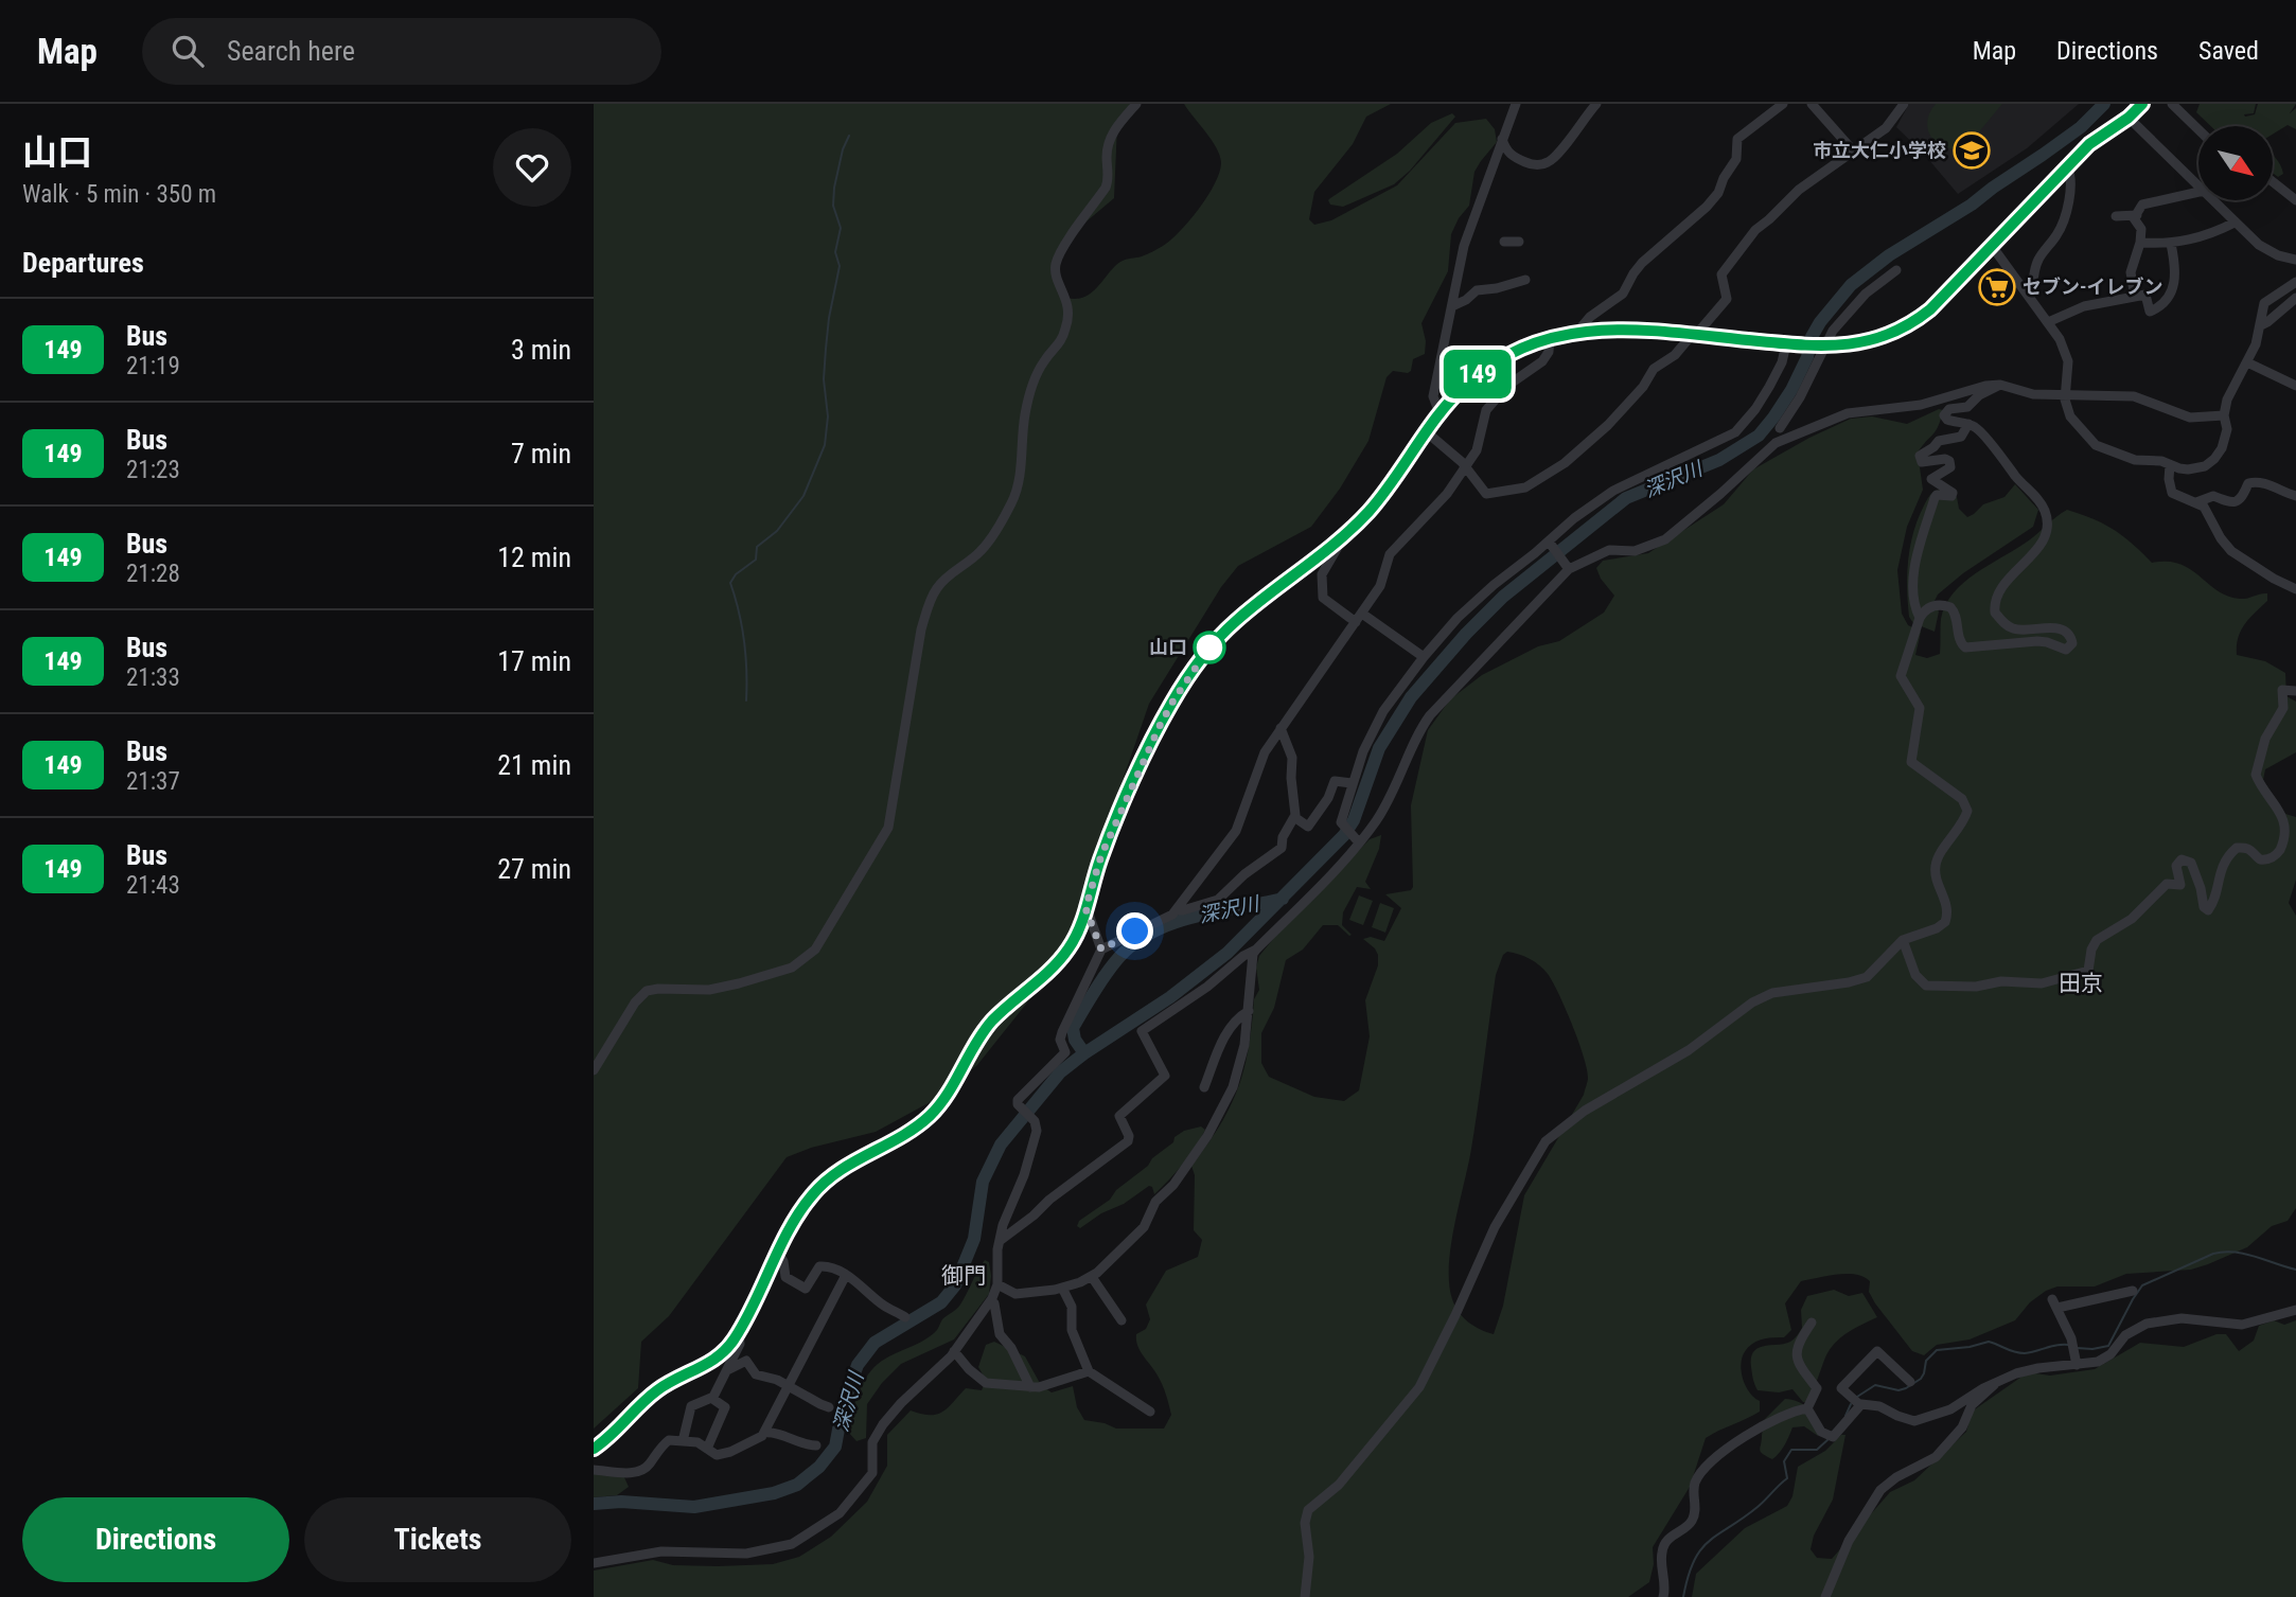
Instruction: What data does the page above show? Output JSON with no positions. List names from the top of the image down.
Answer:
{
  "districts": ["田京", "御門"],
  "water": ["深沢川"],
  "places": {
    "school or university": ["市立大仁小学校"],
    "supermarket": ["セブン-イレブン"],
    "other": ["山口"]
  },
  "lines": ["bus line 149"],
  "north": "bottom right",
  "page": {
    "header": "Map",
    "search": "Search here",
    "nav": ["Map", "Directions", "Saved"],
    "heading": [
      ["山口", "Walk · 5 min · 350 m"],
      "Departures"
    ],
    "on_map": "149",
    "list": [
      {
        "mark": "149",
        "name": "Bus",
        "note": "21:19",
        "value": "3 min"
      },
      {
        "mark": "149",
        "name": "Bus",
        "note": "21:23",
        "value": "7 min"
      },
      {
        "mark": "149",
        "name": "Bus",
        "note": "21:28",
        "value": "12 min"
      },
      {
        "mark": "149",
        "name": "Bus",
        "note": "21:33",
        "value": "17 min"
      },
      {
        "mark": "149",
        "name": "Bus",
        "note": "21:37",
        "value": "21 min"
      },
      {
        "mark": "149",
        "name": "Bus",
        "note": "21:43",
        "value": "27 min"
      }
    ],
    "buttons": ["Directions", "Tickets"]
  }
}
